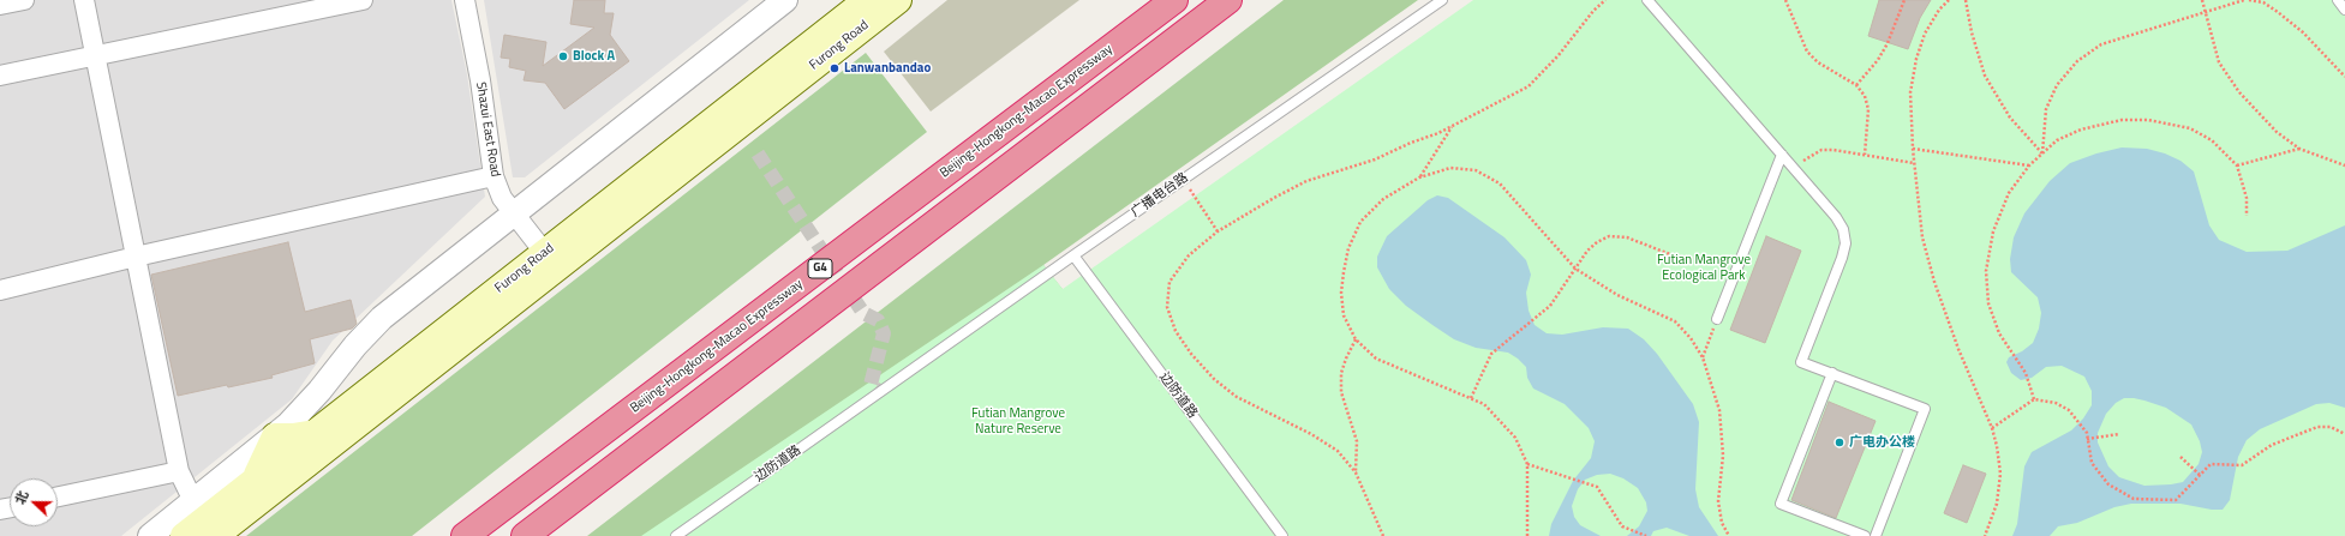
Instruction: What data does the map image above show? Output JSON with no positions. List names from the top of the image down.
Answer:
{
  "streets": {
    "highway": ["Beijing-Hongkong-Macao Expressway", "G4"],
    "main road": ["Furong Road"],
    "street": ["Shazui East Road"],
    "lane": ["广播电台路", "边防道路"]
  },
  "crossings": [
    ["Furong Road", "Shazui East Road"],
    ["广播电台路", "边防道路"]
  ],
  "parks": ["Futian Mangrove Ecological Park", "Futian Mangrove Nature Reserve"],
  "places": ["Block A", "Lanwanbandao", "广电办公楼"],
  "north": "left"
}
